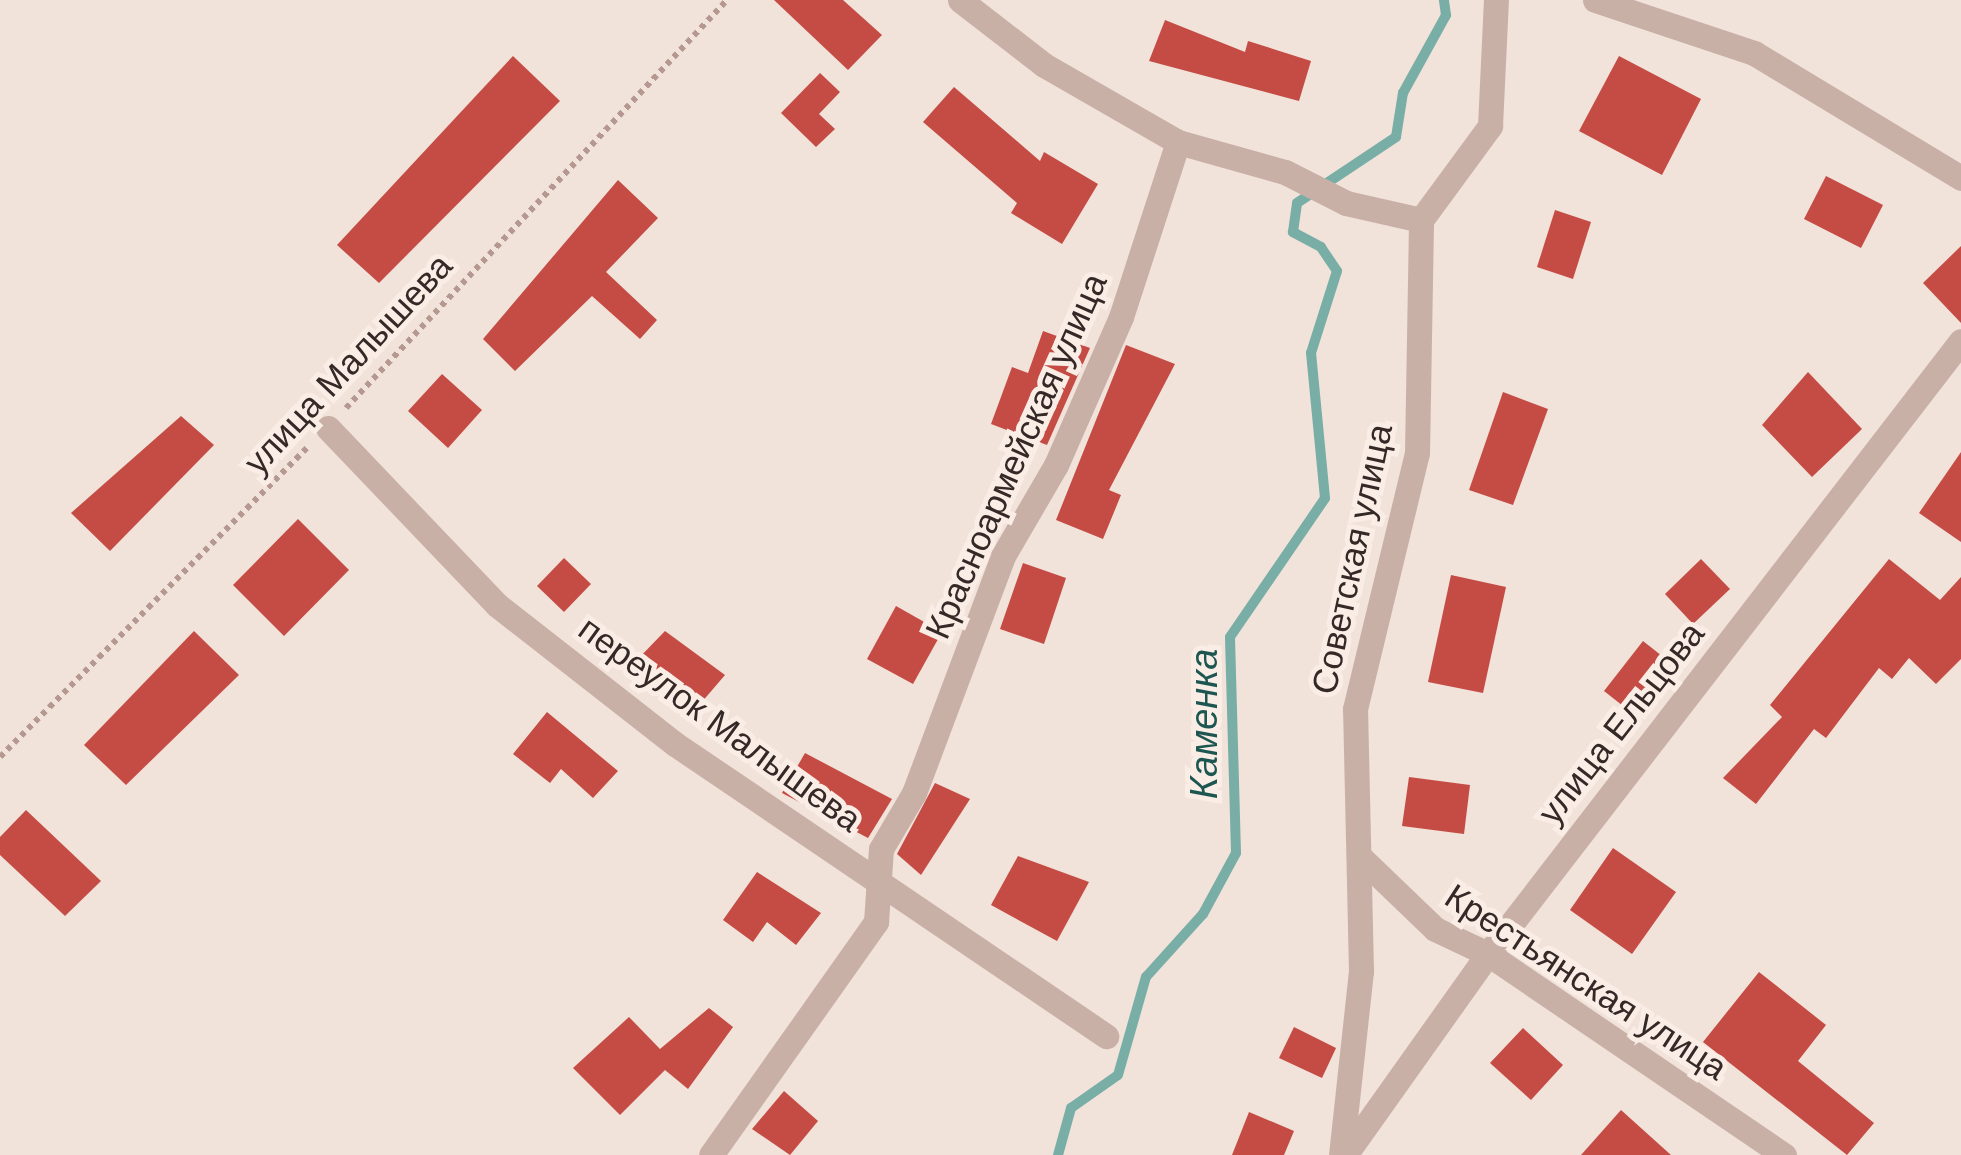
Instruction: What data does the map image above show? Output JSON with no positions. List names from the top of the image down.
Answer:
{
  "streets": {
    "street": [
      "Красноармейская улица",
      "Советская улица",
      "улица Ельцова",
      "переулок Малышева",
      "Крестьянская улица"
    ],
    "path": ["улица Малышева"]
  },
  "crossings": [
    ["улица Малышева", "переулок Малышева"],
    ["Красноармейская улица", "переулок Малышева"],
    ["Советская улица", "улица Ельцова"],
    ["Советская улица", "Крестьянская улица"],
    ["улица Ельцова", "Крестьянская улица"]
  ],
  "water": ["Каменка"]
}
